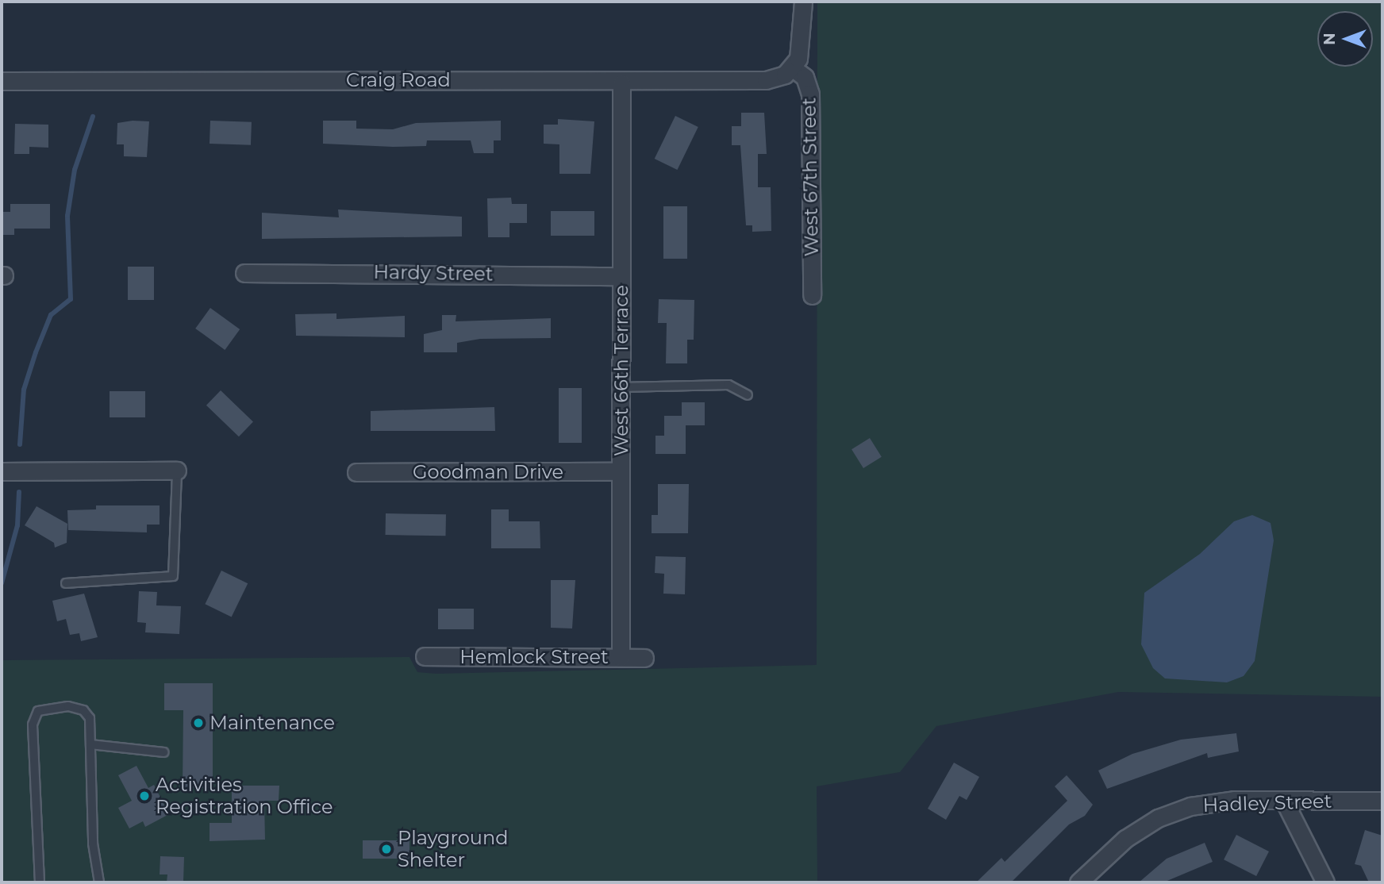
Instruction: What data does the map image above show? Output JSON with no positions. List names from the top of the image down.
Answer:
{
  "streets": {
    "street": [
      "Craig Road",
      "West 67th Street",
      "Hardy Street",
      "West 66th Terrace",
      "Goodman Drive",
      "Hemlock Street",
      "Hadley Street"
    ]
  },
  "crossings": [
    ["Craig Road", "West 67th Street"],
    ["Craig Road", "West 66th Terrace"],
    ["Hardy Street", "West 66th Terrace"],
    ["West 66th Terrace", "Goodman Drive"],
    ["West 66th Terrace", "Hemlock Street"]
  ],
  "places": ["Maintenance", "Activities Registration Office", "Playground Shelter"],
  "north": "left"
}
